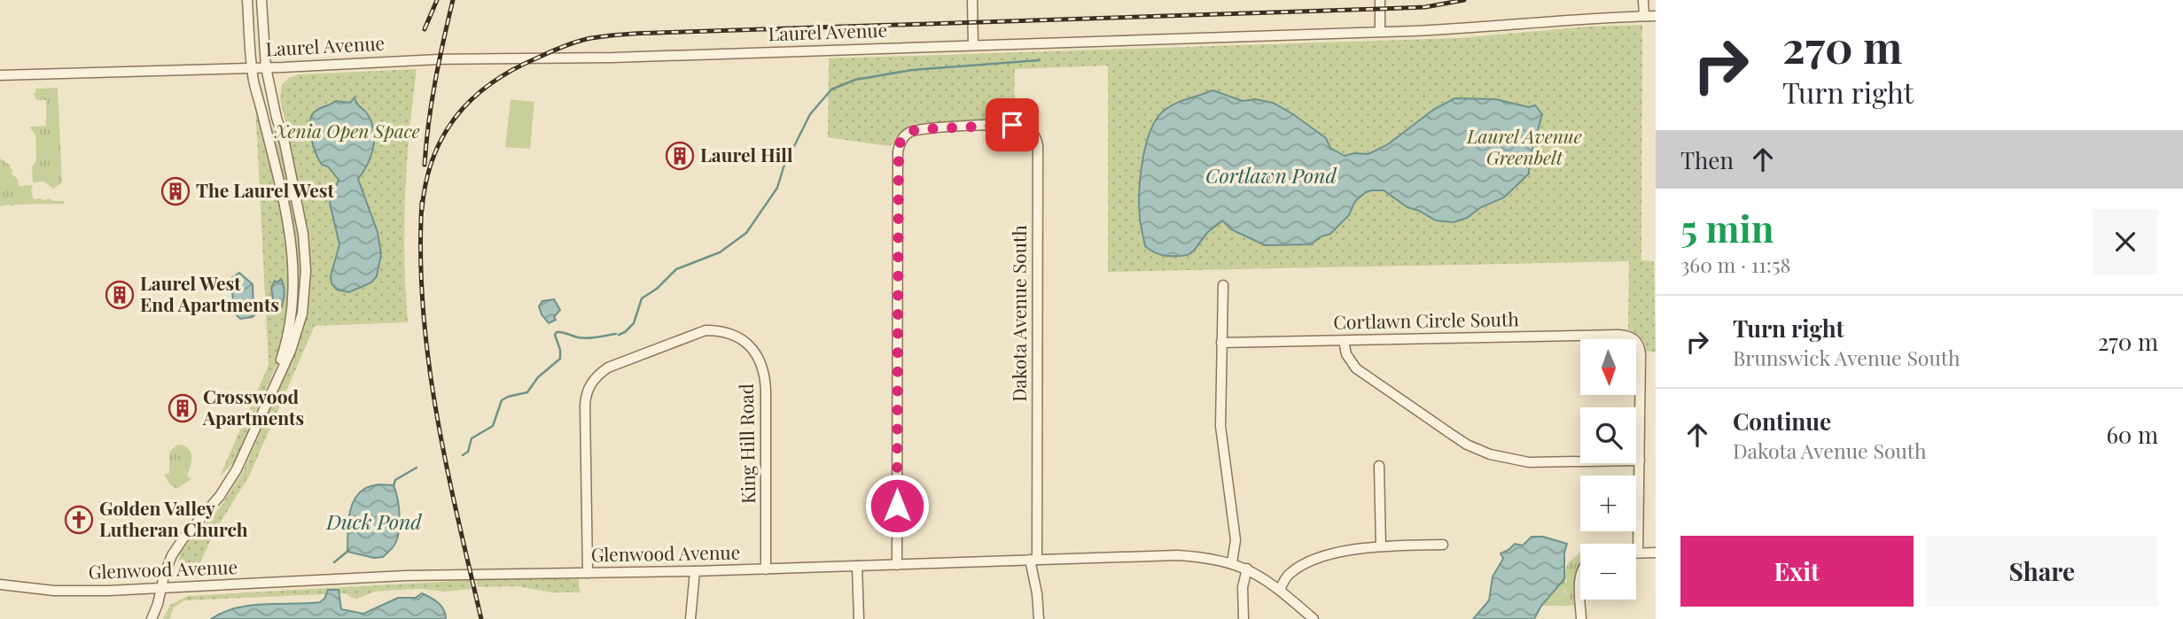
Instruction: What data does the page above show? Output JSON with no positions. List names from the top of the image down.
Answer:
{
  "streets": {
    "street": [
      "Laurel Avenue",
      "Dakota Avenue South",
      "Cortlawn Circle South",
      "King Hill Road",
      "Glenwood Avenue"
    ]
  },
  "crossings": [
    ["Dakota Avenue South", "Glenwood Avenue"],
    ["King Hill Road", "Glenwood Avenue"]
  ],
  "water": ["Cortlawn Pond", "Duck Pond"],
  "parks": ["Xenia Open Space", "Laurel Avenue Greenbelt"],
  "places": {
    "building": [
      "Laurel Hill",
      "The Laurel West",
      "Laurel West End Apartments",
      "Crosswood Apartments"
    ],
    "church": ["Golden Valley Lutheran Church"]
  },
  "north": "bottom",
  "page": {
    "turn": ["270 m", "Turn right"],
    "then": "Then",
    "heading": ["5 min", "360 m · 11:58"],
    "list": [
      {
        "name": "Turn right",
        "note": "Brunswick Avenue South",
        "value": "270 m"
      },
      {
        "name": "Continue",
        "note": "Dakota Avenue South",
        "value": "60 m"
      }
    ],
    "map_buttons": ["+", "−"],
    "buttons": ["Exit", "Share"]
  }
}
